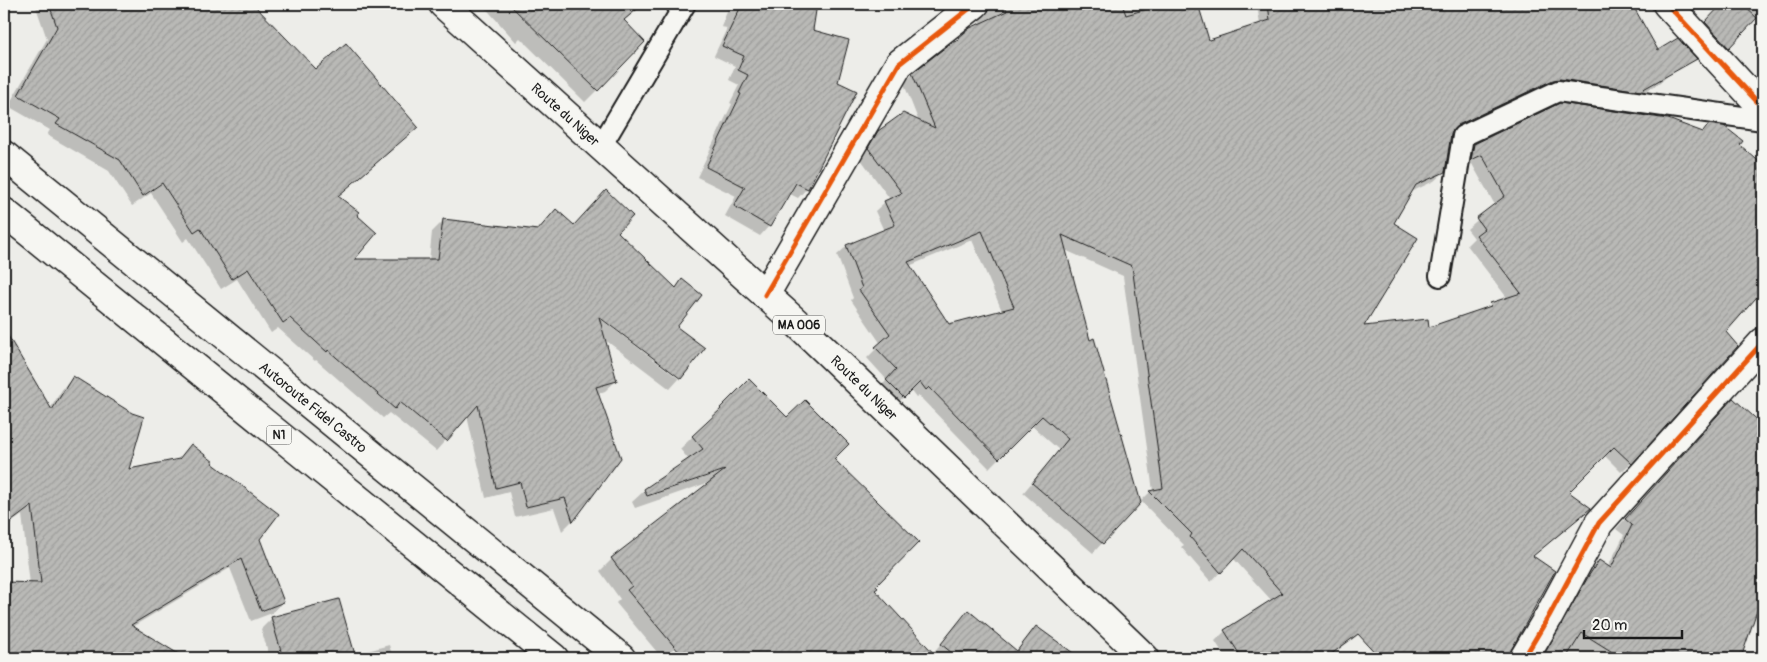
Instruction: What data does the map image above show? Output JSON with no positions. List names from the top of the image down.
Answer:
{
  "streets": {
    "main road": [
      "Route du Niger",
      "MA 006",
      "Autoroute Fidel Castro",
      "N1"
    ]
  },
  "scale_bar": "20 m"
}
